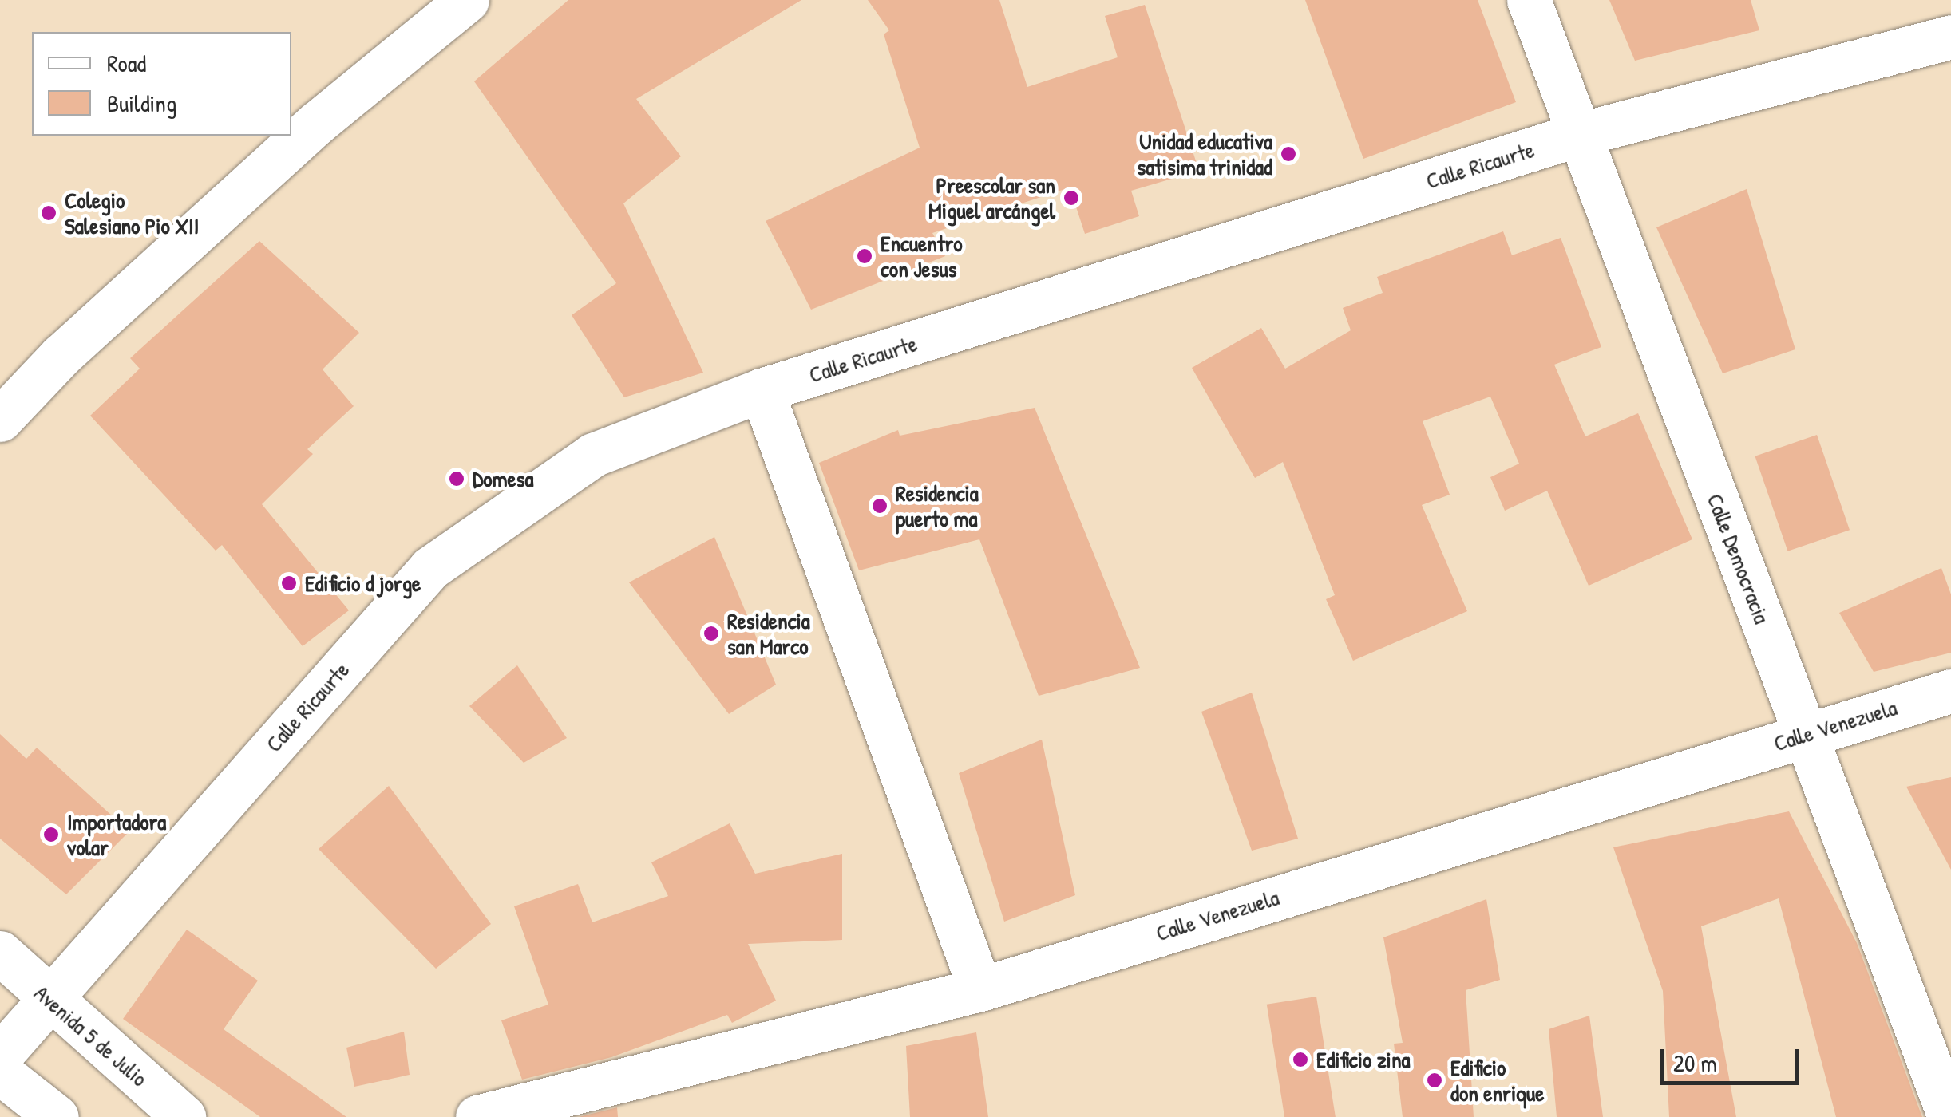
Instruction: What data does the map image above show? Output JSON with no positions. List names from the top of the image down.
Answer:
{
  "streets": {
    "street": [
      "Calle Ricaurte",
      "Calle Democracia",
      "Calle Venezuela",
      "Avenida 5 de Julio"
    ]
  },
  "crossings": [
    ["Calle Ricaurte", "Calle Democracia"],
    ["Calle Ricaurte", "Avenida 5 de Julio"],
    ["Calle Democracia", "Calle Venezuela"]
  ],
  "places": [
    "Unidad educativa satisima trinidad",
    "Preescolar san Miguel arcángel",
    "Colegio Salesiano Pio XII",
    "Encuentro con Jesus",
    "Domesa",
    "Residencia puerto ma",
    "Edificio d jorge",
    "Residencia san Marco",
    "Importadora volar",
    "Edificio zina",
    "Edificio don enrique"
  ],
  "legend": ["Road", "Building"],
  "scale_bar": "20 m"
}
